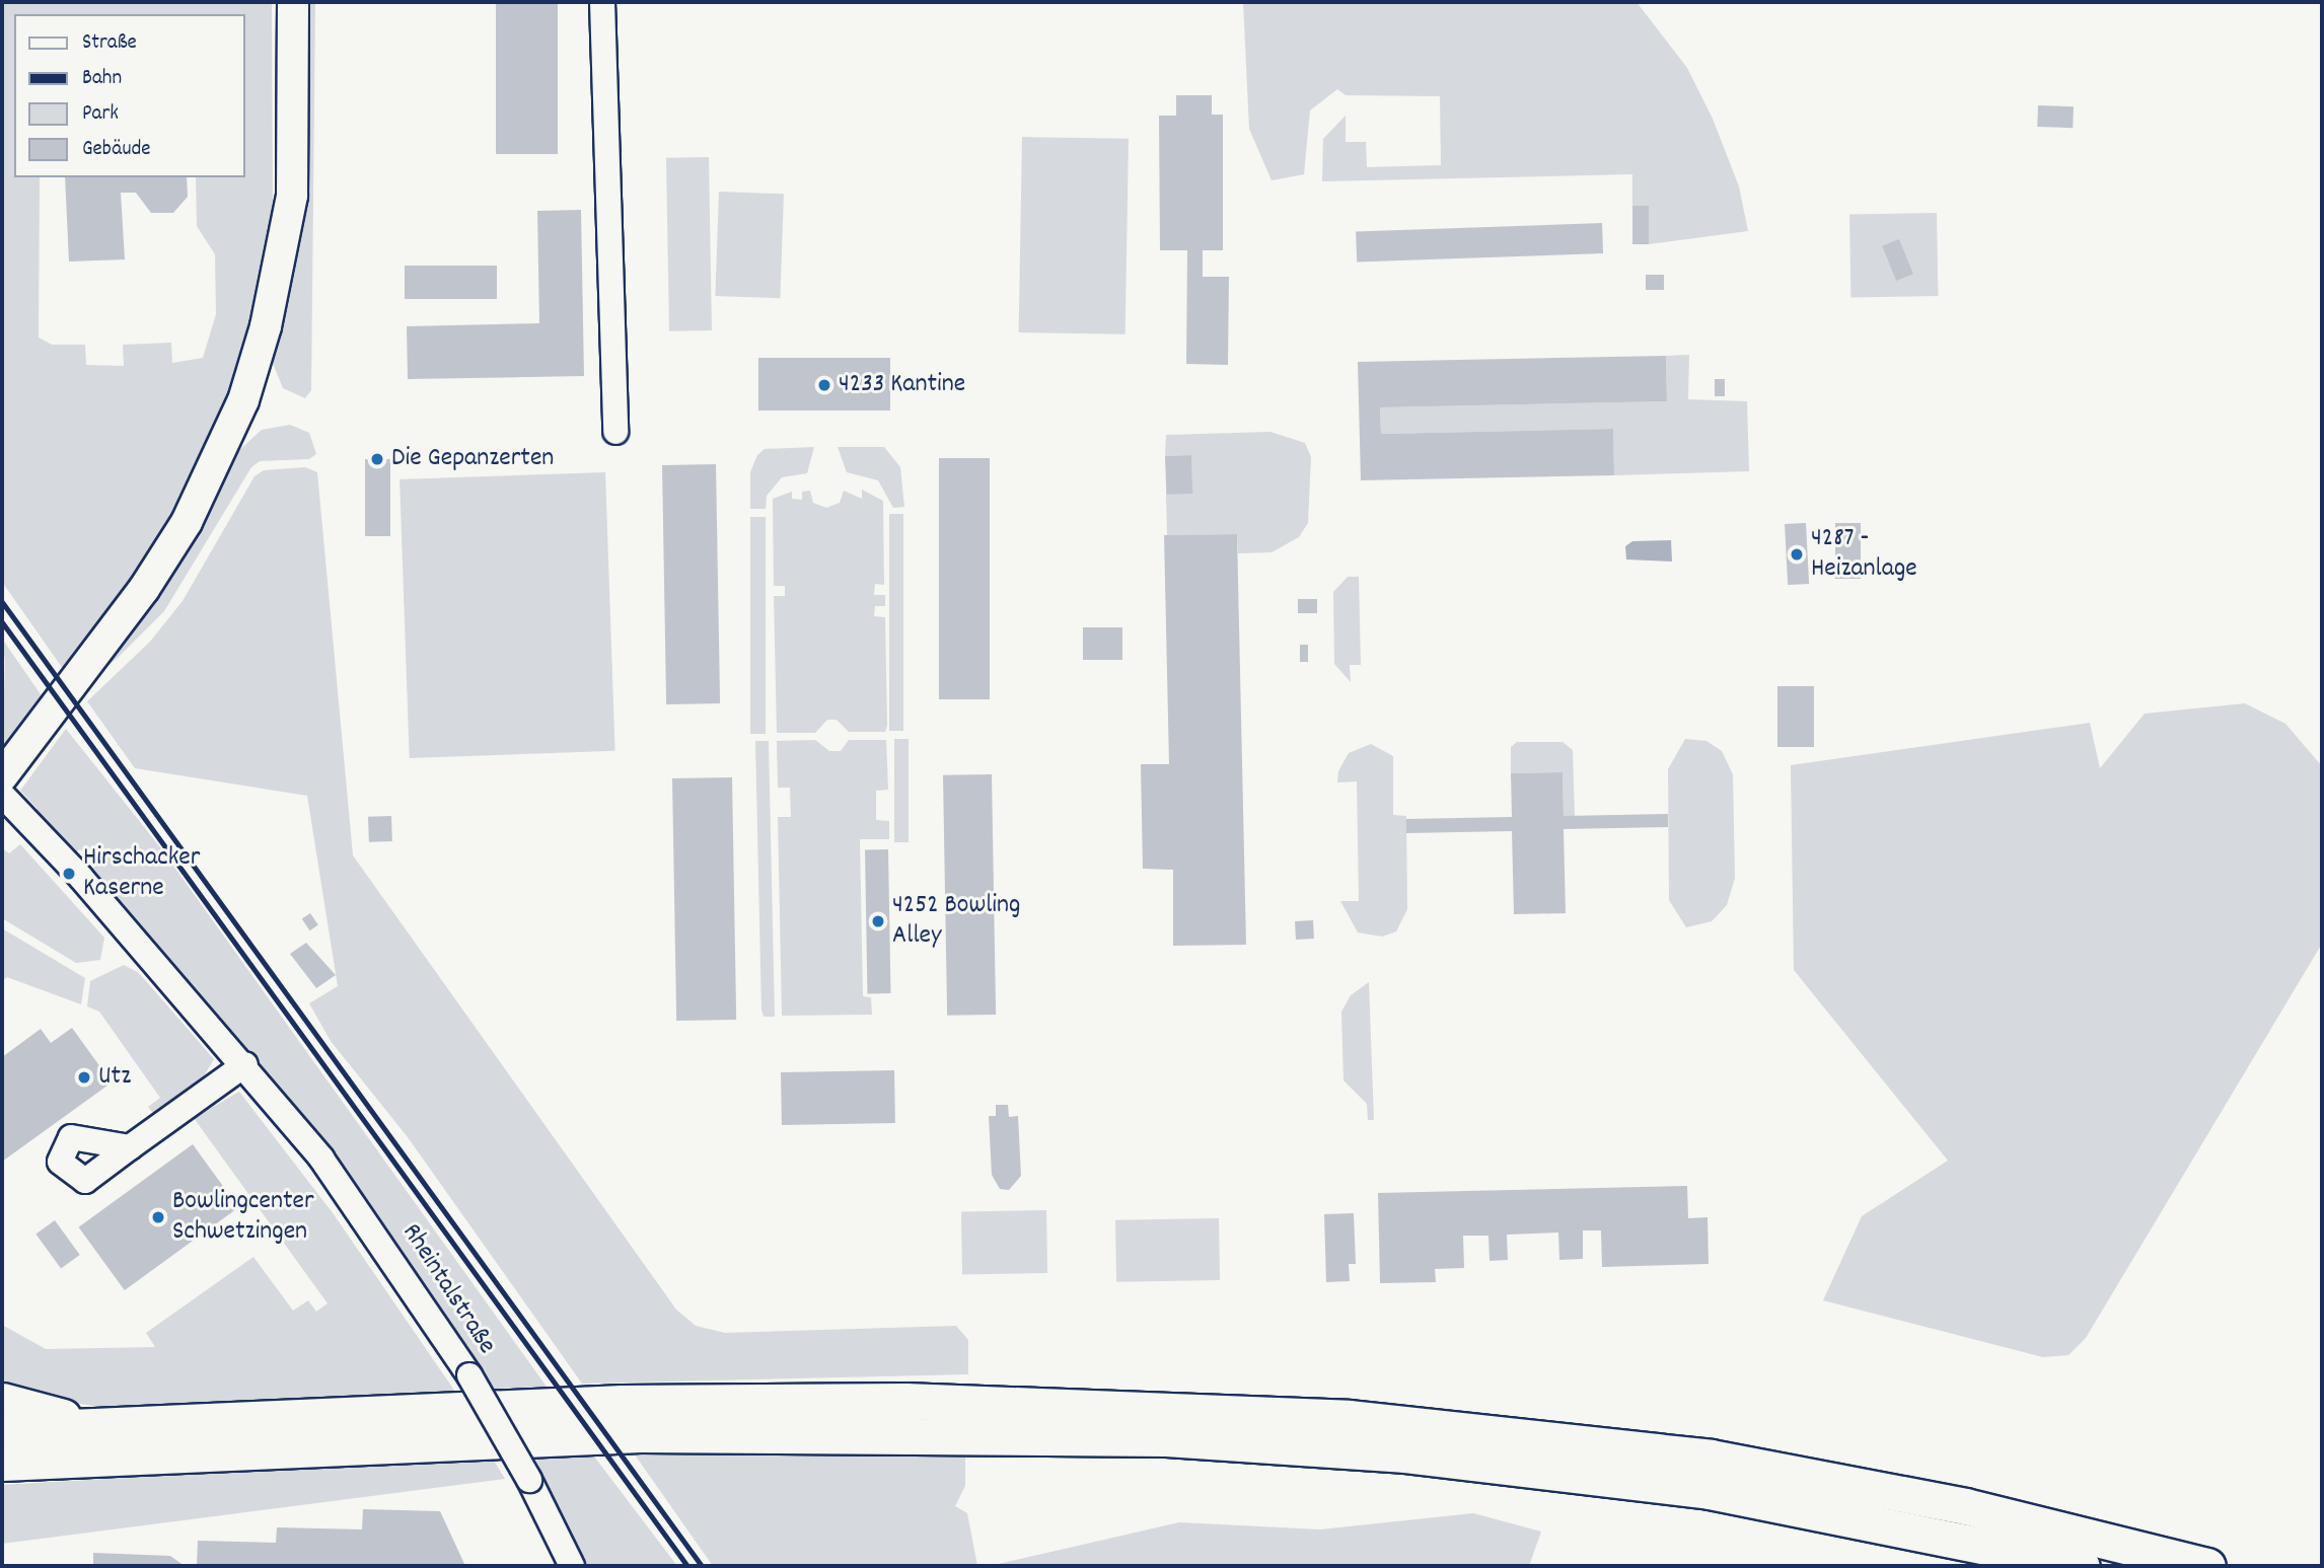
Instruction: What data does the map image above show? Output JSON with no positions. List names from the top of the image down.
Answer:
{
  "streets": {
    "street": ["Rheintalstraße"]
  },
  "places": [
    "4233 Kantine",
    "Die Gepanzerten",
    "4287 - Heizanlage",
    "Hirschacker Kaserne",
    "4252 Bowling Alley",
    "Utz",
    "Bowlingcenter Schwetzingen"
  ],
  "legend": [
    "Straße",
    "Bahn",
    "Park",
    "Gebäude"
  ]
}
